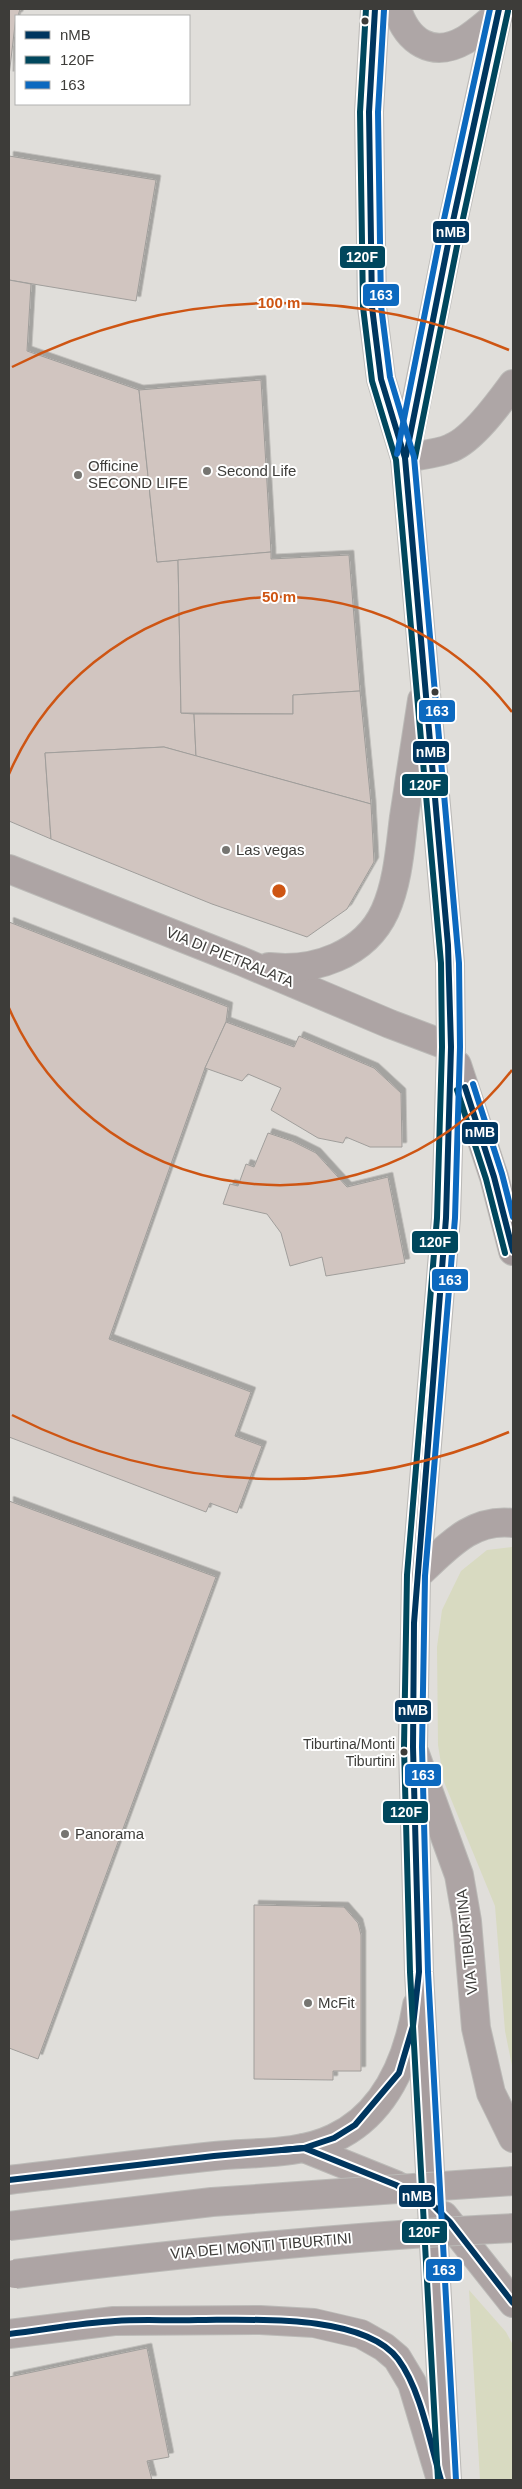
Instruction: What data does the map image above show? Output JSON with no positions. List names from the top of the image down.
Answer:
{
  "streets": {
    "main road": ["VIA DI PIETRALATA", "VIA TIBURTINA", "VIA DEI MONTI TIBURTINI"]
  },
  "crossings": [
    ["VIA DI PIETRALATA", "VIA TIBURTINA"]
  ],
  "places": [
    "Second Life",
    "Officine SECOND LIFE",
    "Las vegas",
    "Tiburtina/Monti Tiburtini",
    "Panorama",
    "McFit"
  ],
  "lines": ["transit line nMB", "transit line 120F", "transit line 163"],
  "legend": ["nMB", "120F", "163"],
  "rings": ["100 m", "50 m"]
}
